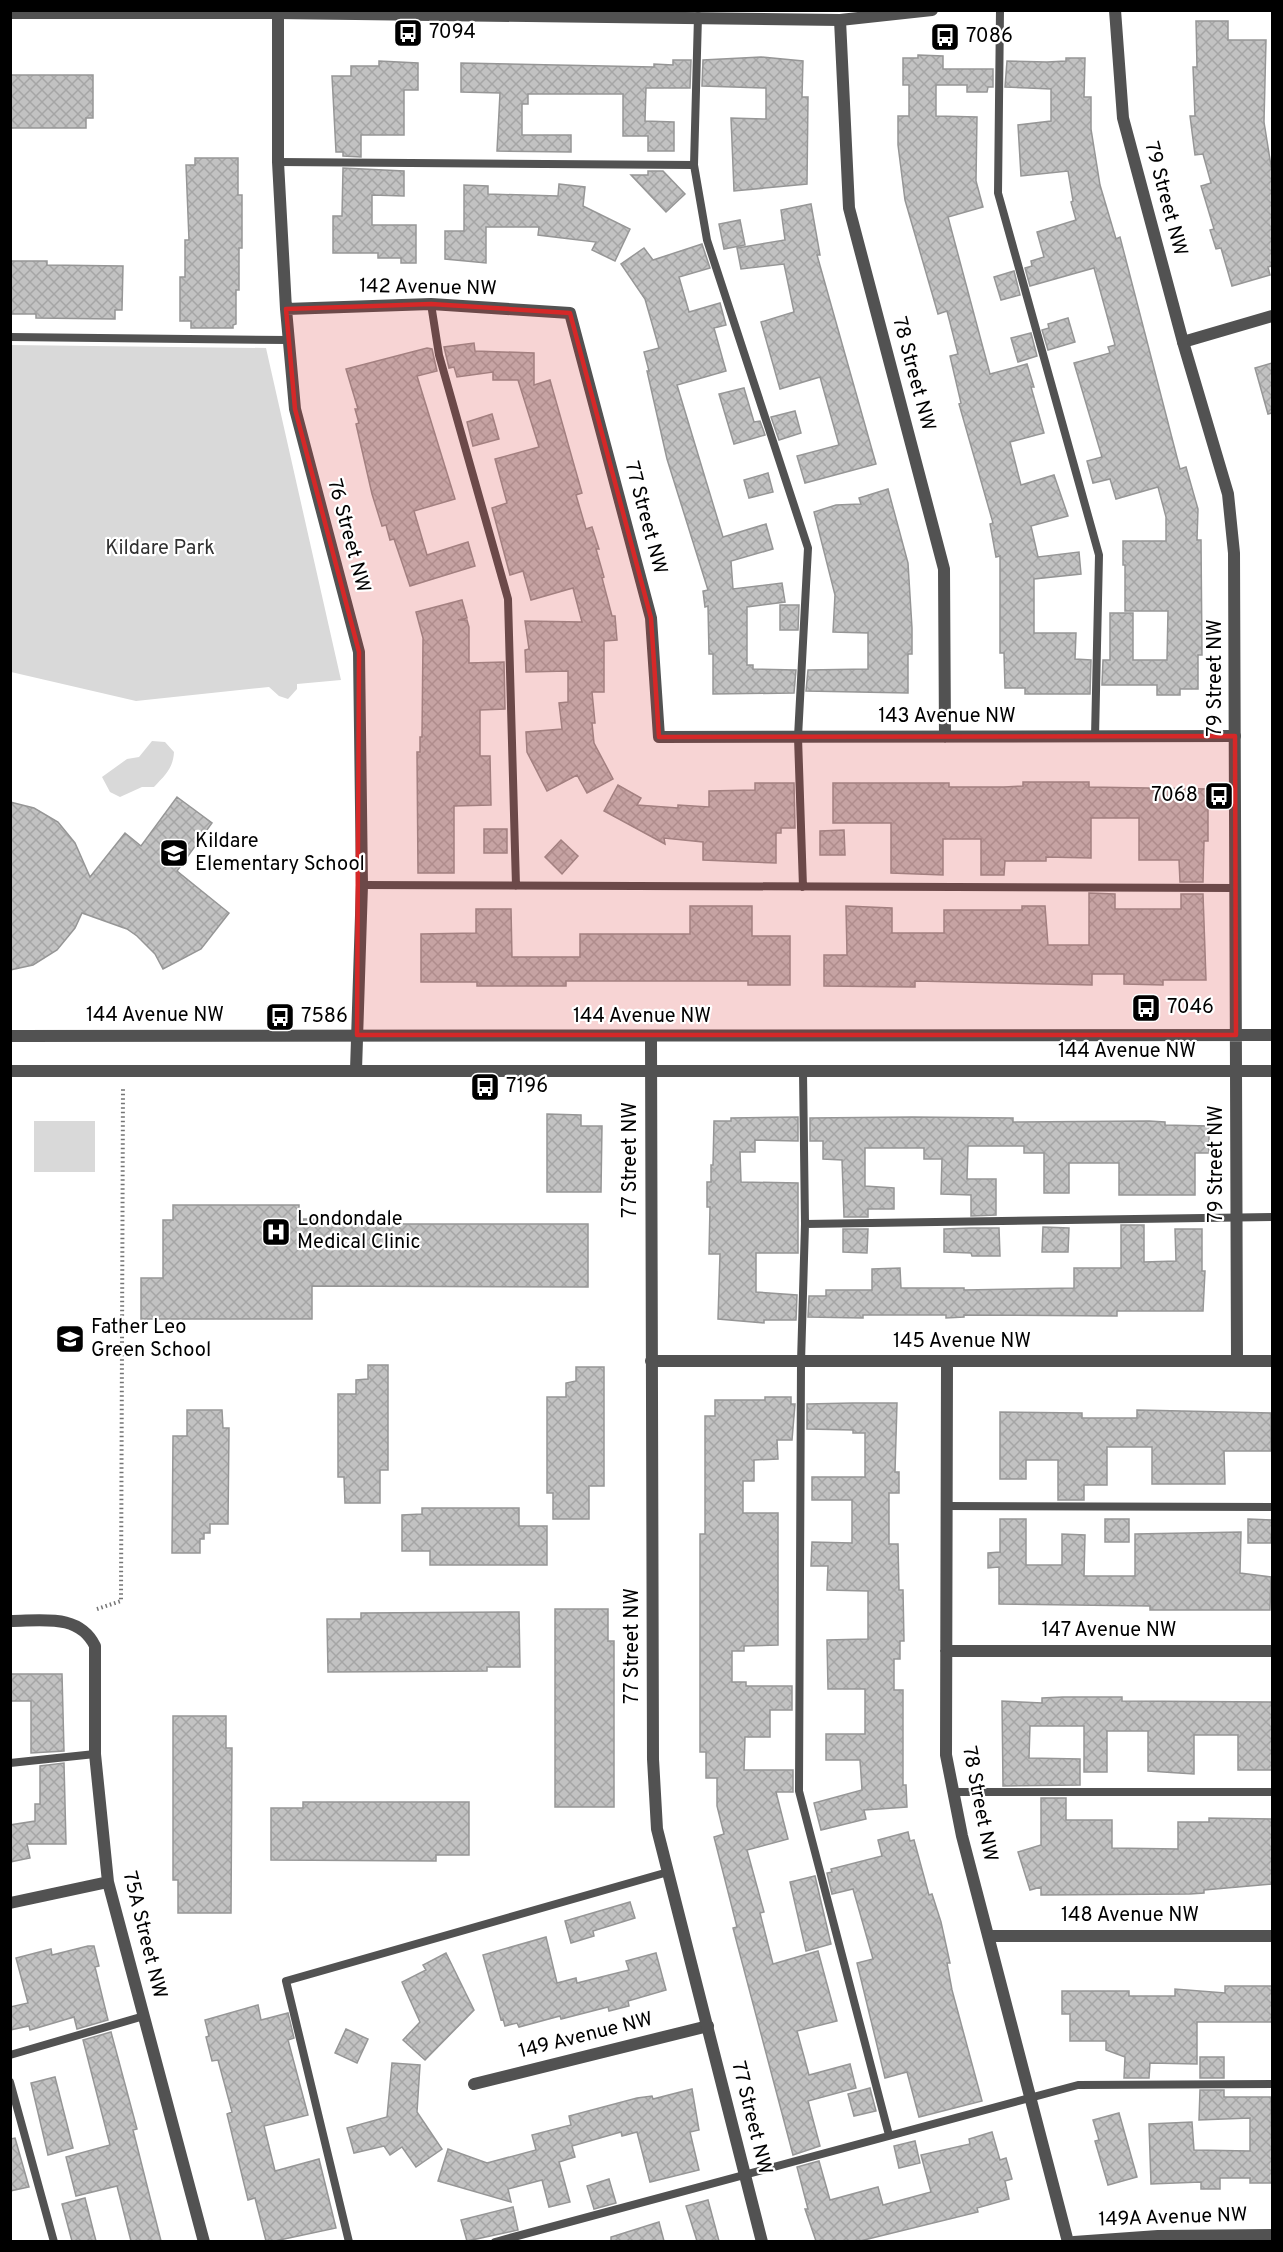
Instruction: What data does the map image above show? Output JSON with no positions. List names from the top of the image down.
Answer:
{
  "streets": {
    "street": [
      "79 Street NW",
      "142 Avenue NW",
      "78 Street NW",
      "77 Street NW",
      "76 Street NW",
      "143 Avenue NW",
      "144 Avenue NW",
      "145 Avenue NW",
      "147 Avenue NW",
      "148 Avenue NW",
      "75A Street NW",
      "149 Avenue NW",
      "149A Avenue NW"
    ]
  },
  "crossings": [
    ["79 Street NW", "143 Avenue NW"],
    ["79 Street NW", "144 Avenue NW"],
    ["79 Street NW", "145 Avenue NW"],
    ["142 Avenue NW", "77 Street NW"],
    ["142 Avenue NW", "76 Street NW"],
    ["78 Street NW", "143 Avenue NW"],
    ["78 Street NW", "145 Avenue NW"],
    ["78 Street NW", "147 Avenue NW"],
    ["78 Street NW", "148 Avenue NW"],
    ["77 Street NW", "143 Avenue NW"],
    ["77 Street NW", "144 Avenue NW"],
    ["77 Street NW", "145 Avenue NW"],
    ["77 Street NW", "149 Avenue NW"],
    ["76 Street NW", "144 Avenue NW"]
  ],
  "parks": ["Kildare Park"],
  "places": {
    "bus stop": [
      "7094",
      "7086",
      "7068",
      "7046",
      "7586",
      "7196"
    ],
    "school or university": ["Kildare Elementary School", "Father Leo Green School"],
    "hospital": ["Londondale Medical Clinic"]
  }
}
